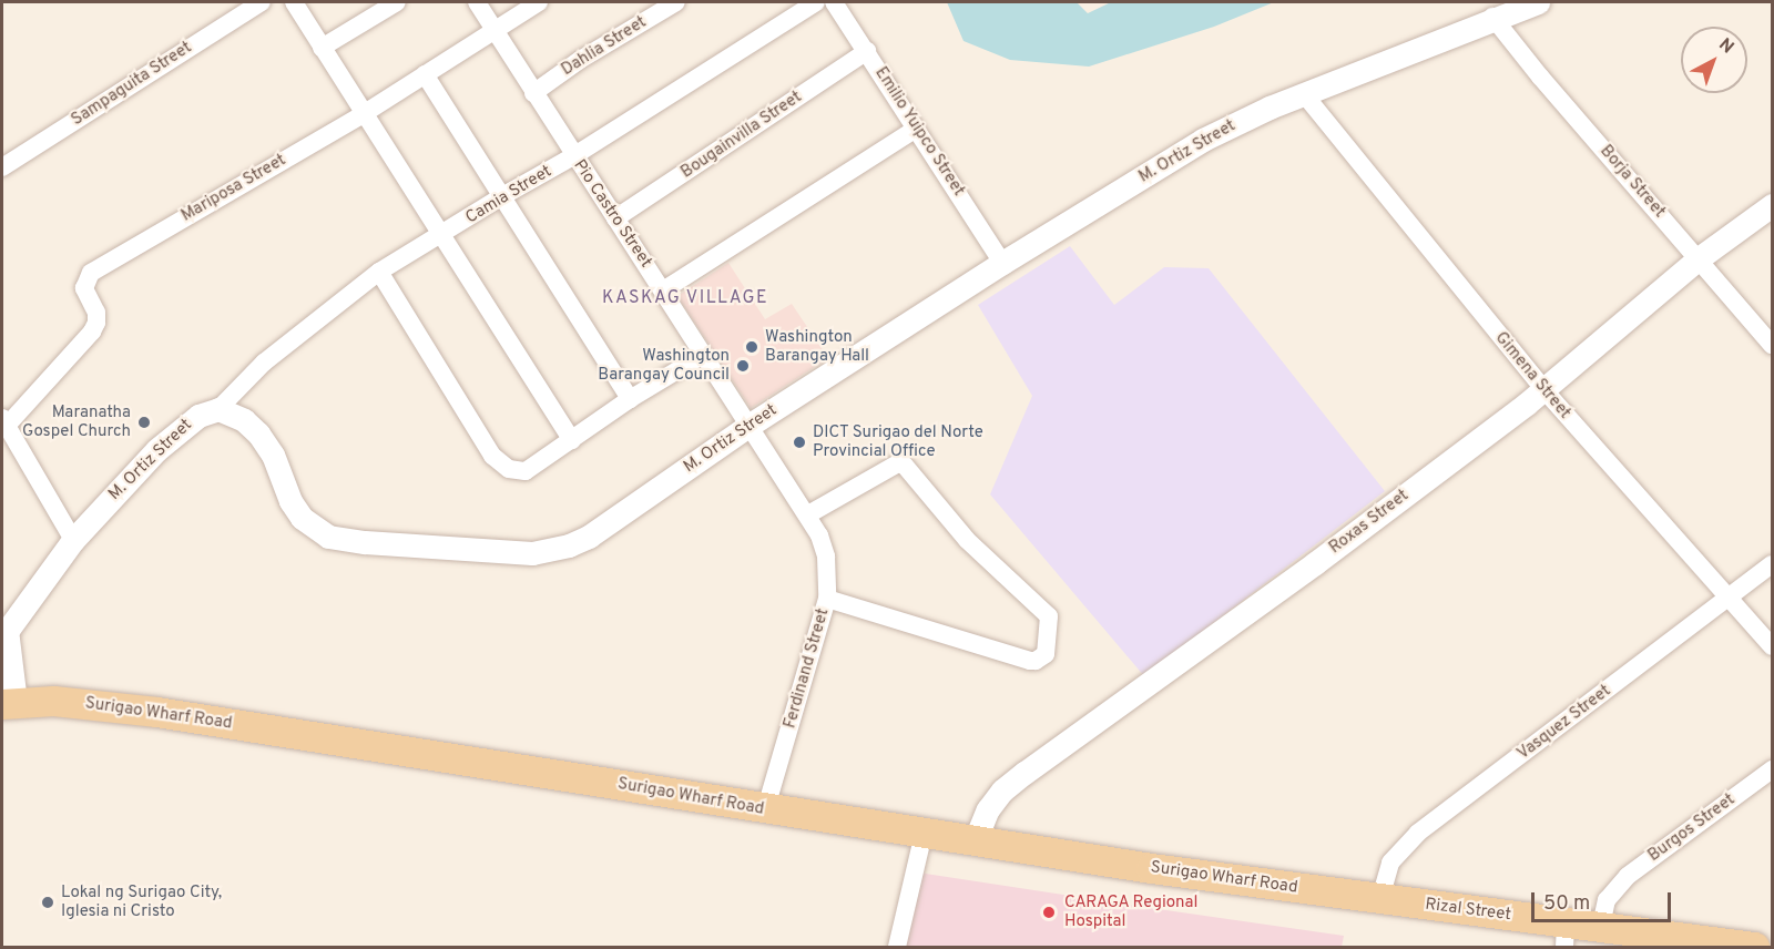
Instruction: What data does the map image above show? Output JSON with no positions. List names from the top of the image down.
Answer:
{
  "streets": {
    "main road": ["Surigao Wharf Road", "Rizal Street"],
    "street": [
      "Dahlia Street",
      "Sampaguita Street",
      "Emilio Yuipco Street",
      "Bougainvilla Street",
      "M. Ortiz Street",
      "Borja Street",
      "Mariposa Street",
      "Camia Street",
      "Pio Castro Street",
      "Gimena Street",
      "Roxas Street",
      "Ferdinand Street",
      "Vasquez Street",
      "Burgos Street"
    ]
  },
  "crossings": [
    ["Dahlia Street", "Pio Castro Street"],
    ["Emilio Yuipco Street", "Bougainvilla Street"],
    ["Emilio Yuipco Street", "M. Ortiz Street"],
    ["Bougainvilla Street", "Pio Castro Street"],
    ["M. Ortiz Street", "Borja Street"],
    ["M. Ortiz Street", "Camia Street"],
    ["M. Ortiz Street", "Pio Castro Street"],
    ["M. Ortiz Street", "Gimena Street"],
    ["M. Ortiz Street", "Ferdinand Street"],
    ["M. Ortiz Street", "Surigao Wharf Road"],
    ["Borja Street", "Roxas Street"],
    ["Mariposa Street", "Pio Castro Street"],
    ["Camia Street", "Pio Castro Street"],
    ["Pio Castro Street", "Ferdinand Street"],
    ["Gimena Street", "Roxas Street"],
    ["Gimena Street", "Vasquez Street"],
    ["Roxas Street", "Surigao Wharf Road"],
    ["Ferdinand Street", "Surigao Wharf Road"],
    ["Surigao Wharf Road", "Vasquez Street"],
    ["Surigao Wharf Road", "Rizal Street"],
    ["Vasquez Street", "Rizal Street"],
    ["Burgos Street", "Rizal Street"]
  ],
  "districts": ["KASKAG VILLAGE"],
  "places": [
    "Washington Barangay Hall",
    "Washington Barangay Council",
    "Maranatha Gospel Church",
    "DICT Surigao del Norte Provincial Office",
    "Lokal ng Surigao City, Iglesia ni Cristo",
    "CARAGA Regional Hospital"
  ],
  "scale_bar": "50 m",
  "north": "top right"
}
